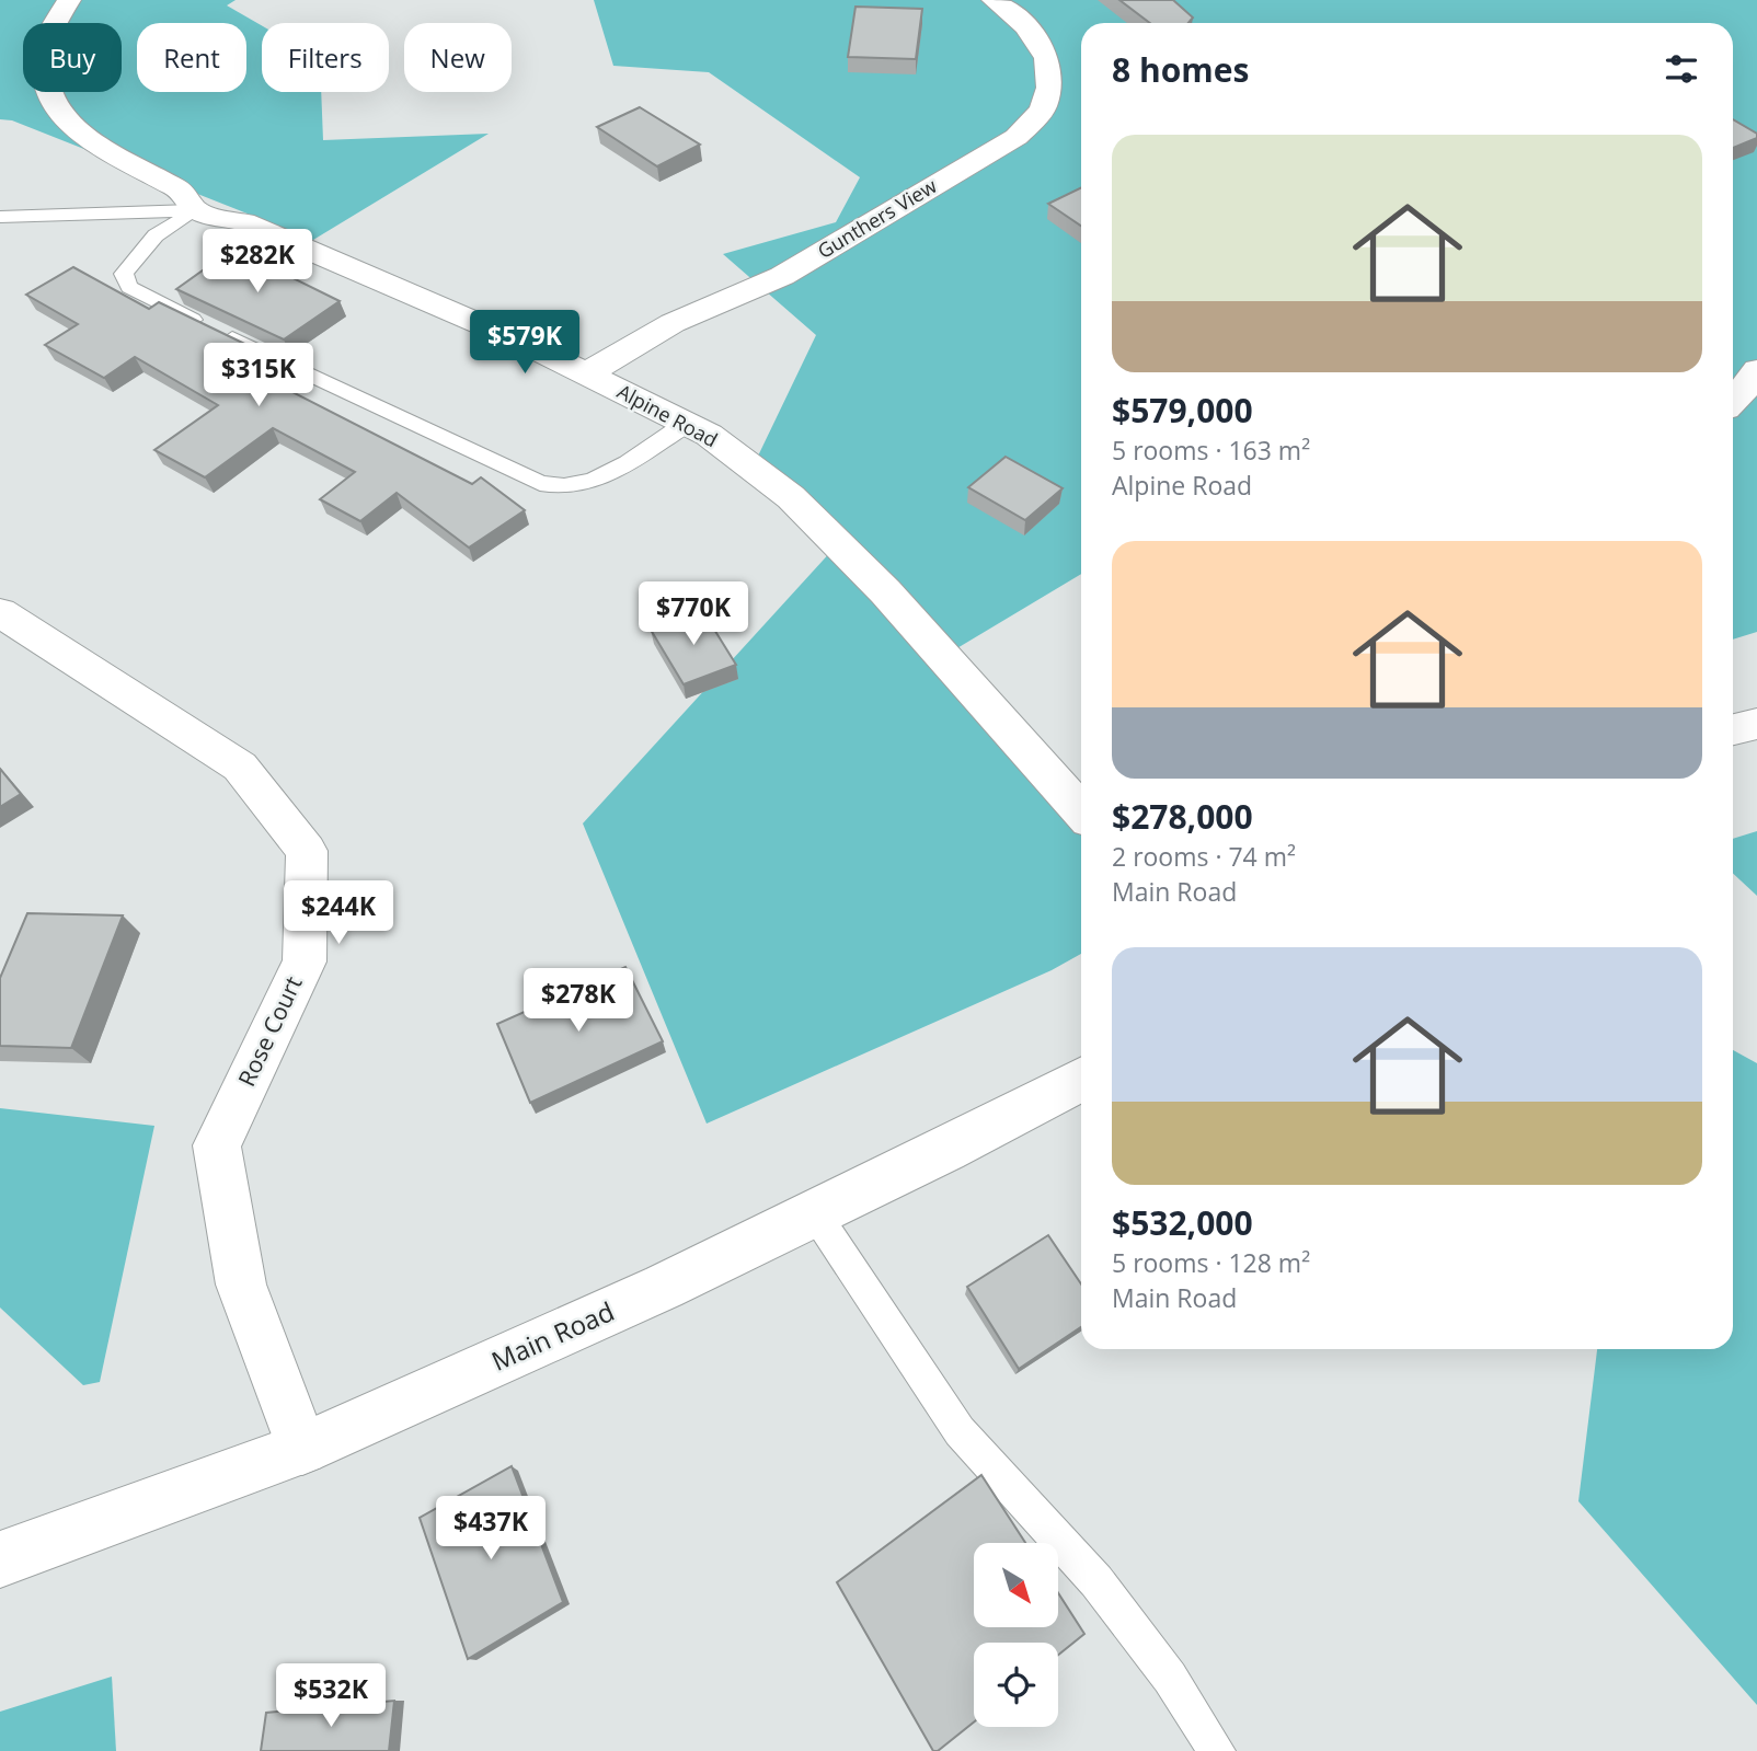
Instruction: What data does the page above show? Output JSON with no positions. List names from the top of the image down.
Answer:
{
  "streets": {
    "street": [
      "Gunthers View",
      "Alpine Road",
      "Rose Court",
      "Main Road"
    ]
  },
  "crossings": [
    ["Gunthers View", "Alpine Road"],
    ["Rose Court", "Main Road"]
  ],
  "north": "bottom right",
  "page": {
    "chip": [
      "Buy",
      "Rent",
      "Filters",
      "New"
    ],
    "heading": "8 homes",
    "list": [
      {
        "name": "$579,000",
        "note": "5 rooms · 163 m² · Alpine Road"
      },
      {
        "name": "$278,000",
        "note": "2 rooms · 74 m² · Main Road"
      },
      {
        "name": "$532,000",
        "note": "5 rooms · 128 m² · Main Road"
      }
    ],
    "price": [
      "$282K",
      "$579K",
      "$315K",
      "$770K",
      "$244K",
      "$278K",
      "$437K",
      "$532K"
    ]
  }
}
